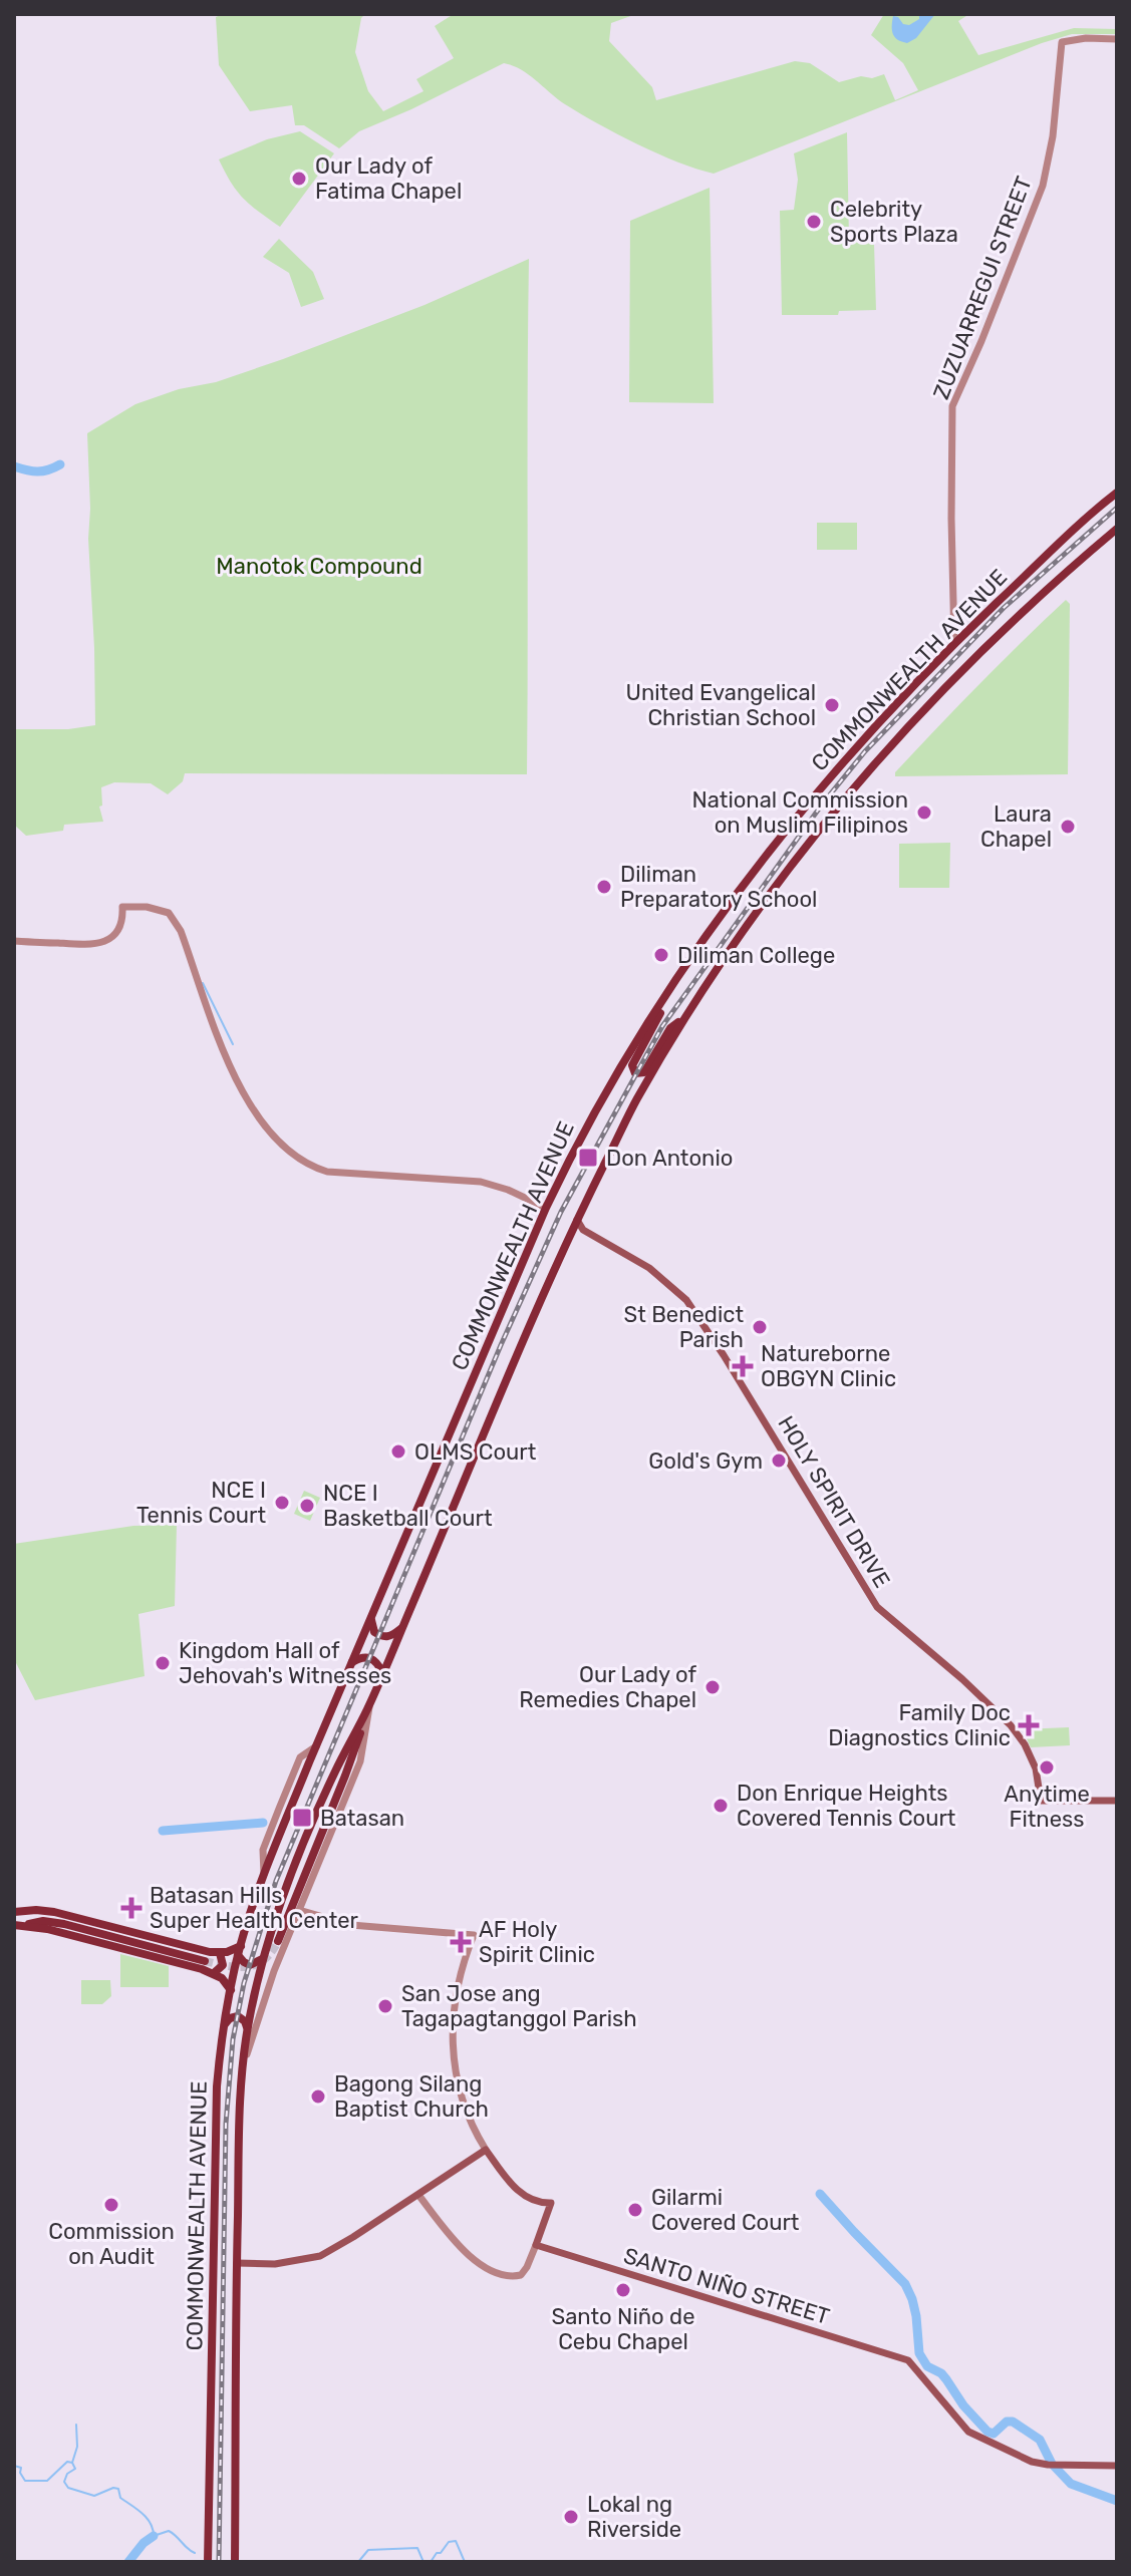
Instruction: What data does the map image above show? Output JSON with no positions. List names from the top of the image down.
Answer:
{
  "streets": {
    "main road": ["COMMONWEALTH AVENUE", "HOLY SPIRIT DRIVE", "SANTO NIÑO STREET"],
    "street": ["ZUZUARREGUI STREET"]
  },
  "crossings": [
    ["ZUZUARREGUI STREET", "COMMONWEALTH AVENUE"],
    ["COMMONWEALTH AVENUE", "HOLY SPIRIT DRIVE"]
  ],
  "parks": ["Manotok Compound"],
  "places": {
    "other": [
      "Our Lady of Fatima Chapel",
      "Celebrity Sports Plaza",
      "United Evangelical Christian School",
      "National Commission on Muslim Filipinos",
      "Laura Chapel",
      "Diliman Preparatory School",
      "Diliman College",
      "St Benedict Parish",
      "OLMS Court",
      "Gold's Gym",
      "NCE I Tennis Court",
      "NCE I Basketball Court",
      "Kingdom Hall of Jehovah's Witnesses",
      "Our Lady of Remedies Chapel",
      "Anytime Fitness",
      "Don Enrique Heights Covered Tennis Court",
      "San Jose ang Tagapagtanggol Parish",
      "Bagong Silang Baptist Church",
      "Commission on Audit",
      "Gilarmi Covered Court",
      "Santo Niño de Cebu Chapel",
      "Lokal ng Riverside"
    ],
    "transit": ["Don Antonio", "Batasan"],
    "health": [
      "Natureborne OBGYN Clinic",
      "Family Doc Diagnostics Clinic",
      "Batasan Hills Super Health Center",
      "AF Holy Spirit Clinic"
    ]
  }
}
